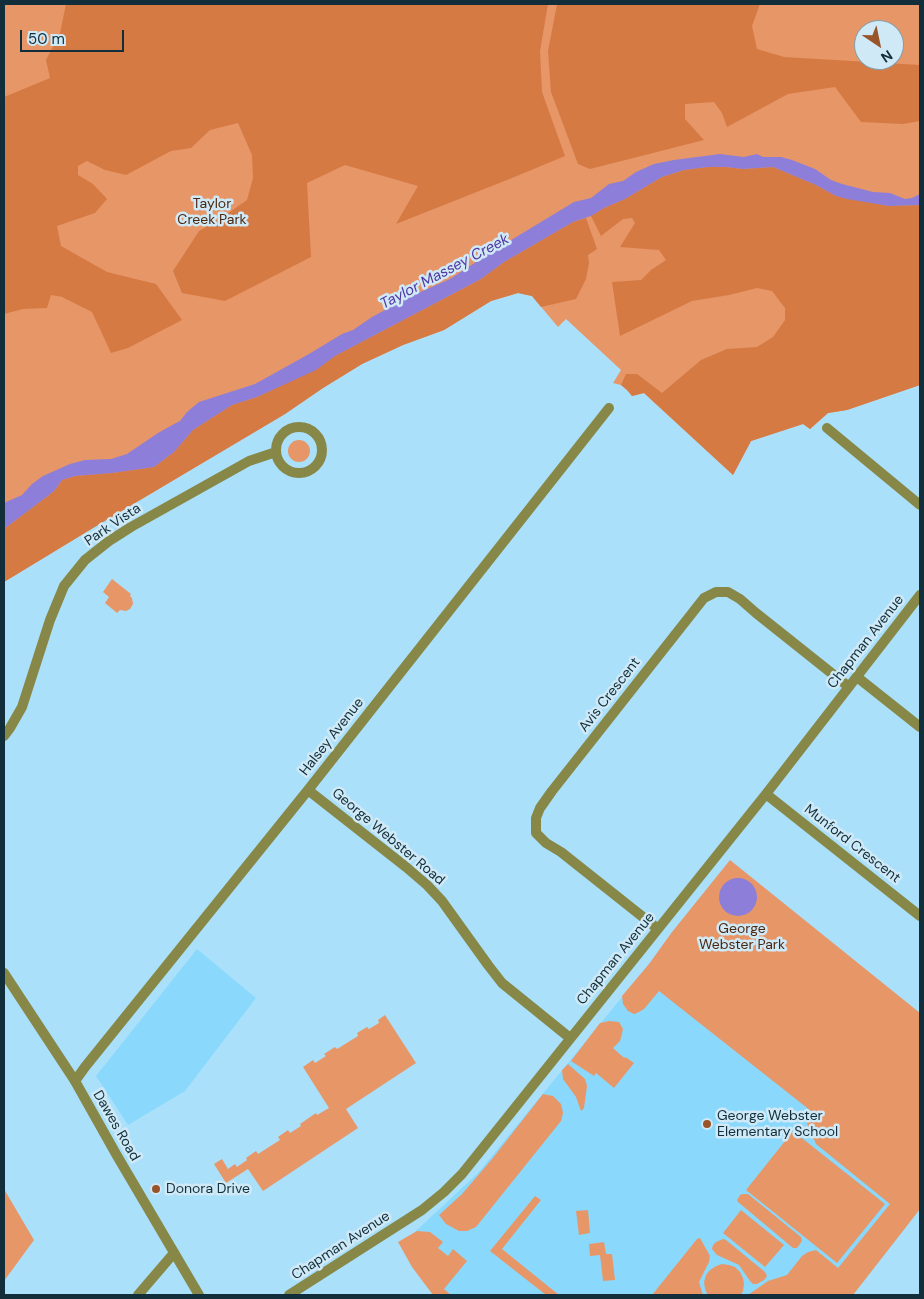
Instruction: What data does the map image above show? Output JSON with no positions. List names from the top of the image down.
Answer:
{
  "streets": {
    "street": [
      "Park Vista",
      "Chapman Avenue",
      "Avis Crescent",
      "Halsey Avenue",
      "George Webster Road",
      "Munford Crescent",
      "Dawes Road"
    ]
  },
  "crossings": [
    ["Chapman Avenue", "Avis Crescent"],
    ["Chapman Avenue", "George Webster Road"],
    ["Chapman Avenue", "Munford Crescent"],
    ["Halsey Avenue", "George Webster Road"],
    ["Halsey Avenue", "Dawes Road"]
  ],
  "water": ["Taylor Massey Creek"],
  "parks": ["Taylor Creek Park", "George Webster Park"],
  "places": ["George Webster Elementary School", "Donora Drive"],
  "scale_bar": "50 m",
  "north": "bottom right"
}
